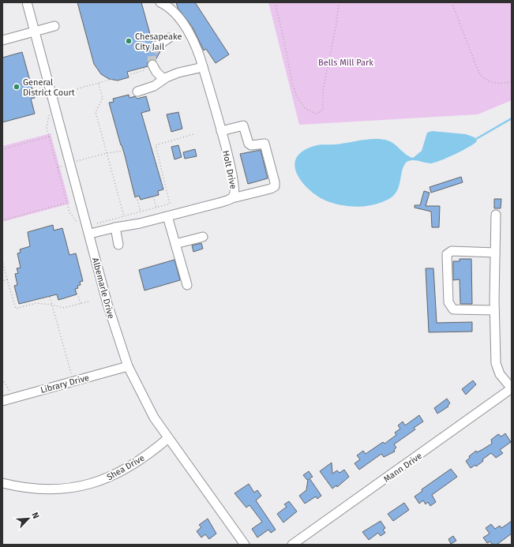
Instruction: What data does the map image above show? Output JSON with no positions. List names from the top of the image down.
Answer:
{
  "streets": {
    "street": [
      "Holt Drive",
      "Albemarle Drive",
      "Library Drive",
      "Shea Drive",
      "Mann Drive"
    ]
  },
  "crossings": [
    ["Holt Drive", "Albemarle Drive"],
    ["Albemarle Drive", "Library Drive"],
    ["Albemarle Drive", "Shea Drive"]
  ],
  "parks": ["Bells Mill Park"],
  "places": ["Chesapeake City Jail", "General District Court"],
  "north": "top right"
}
